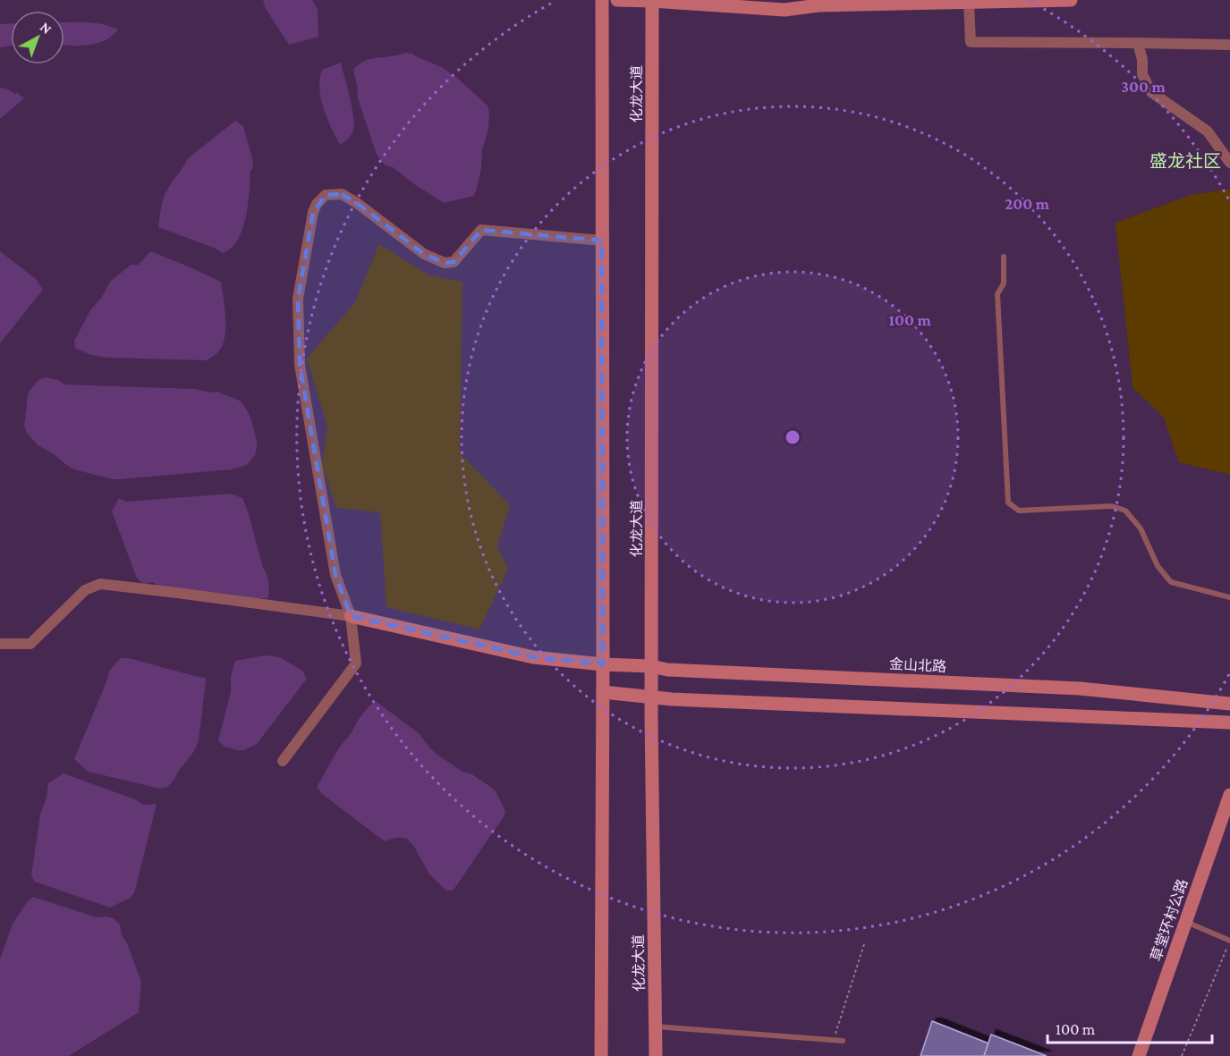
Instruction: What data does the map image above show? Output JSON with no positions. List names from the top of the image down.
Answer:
{
  "streets": {
    "street": ["化龙大道", "金山北路", "草堂环村公路"]
  },
  "crossings": [
    ["化龙大道", "金山北路"]
  ],
  "districts": ["盛龙社区"],
  "scale_bar": "100 m",
  "north": "top right",
  "rings": ["300 m", "200 m", "100 m"]
}
